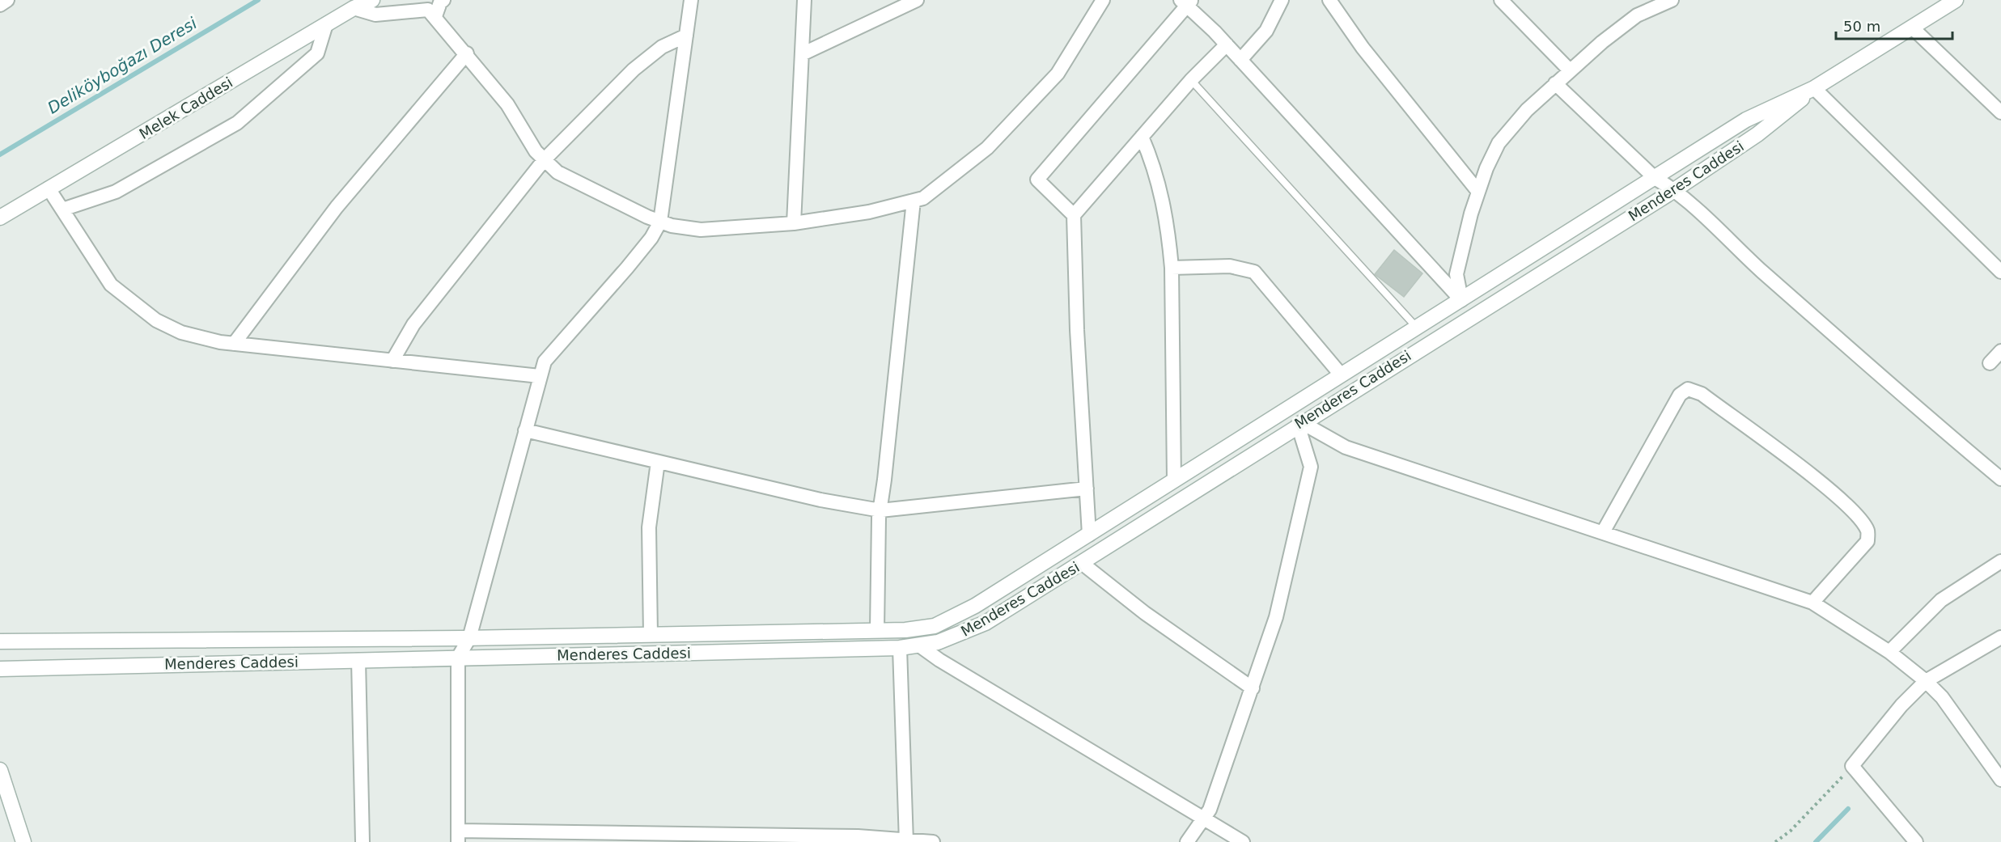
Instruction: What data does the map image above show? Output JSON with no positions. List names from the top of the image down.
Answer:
{
  "streets": {
    "main road": ["Melek Caddesi", "Menderes Caddesi"]
  },
  "water": ["Deliköyboğazı Deresi"],
  "scale_bar": "50 m"
}
